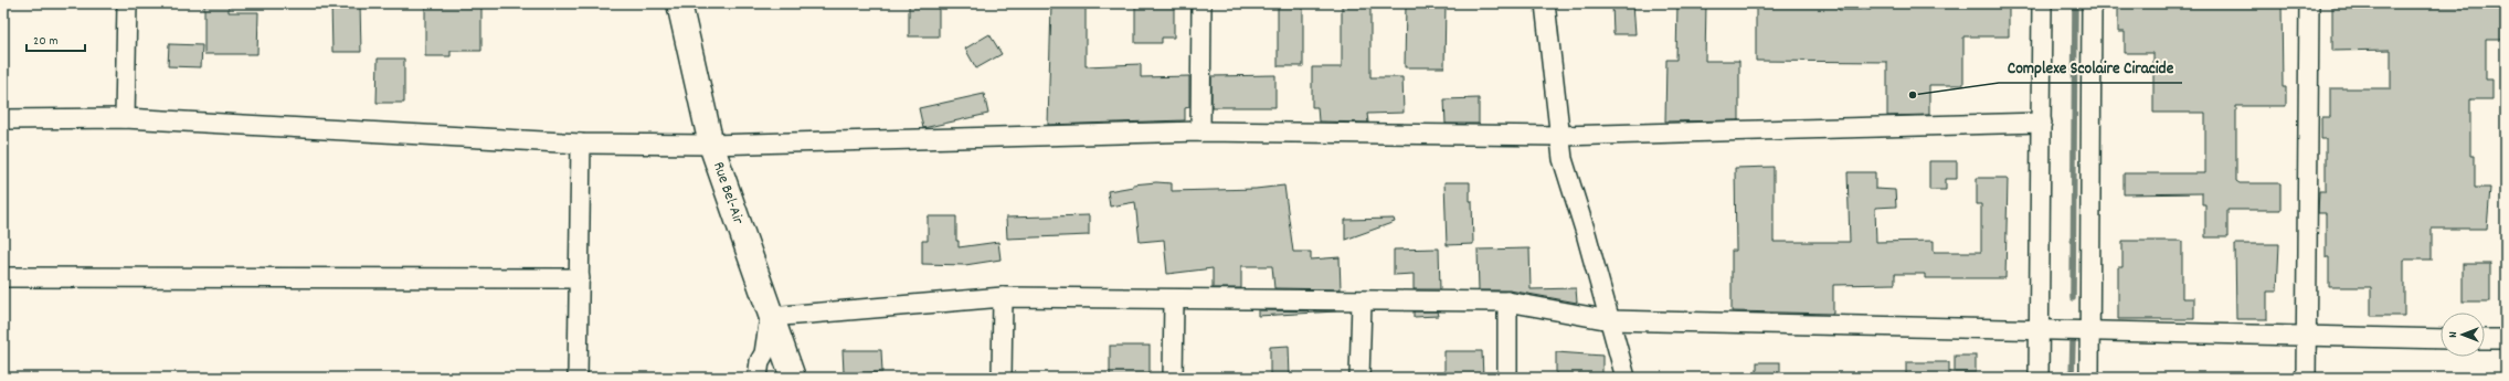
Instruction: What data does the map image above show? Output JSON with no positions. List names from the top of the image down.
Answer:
{
  "streets": {
    "main road": ["Rue Bel-Air"]
  },
  "places": ["Complexe Scolaire Ciracide"],
  "scale_bar": "20 m",
  "north": "left"
}
